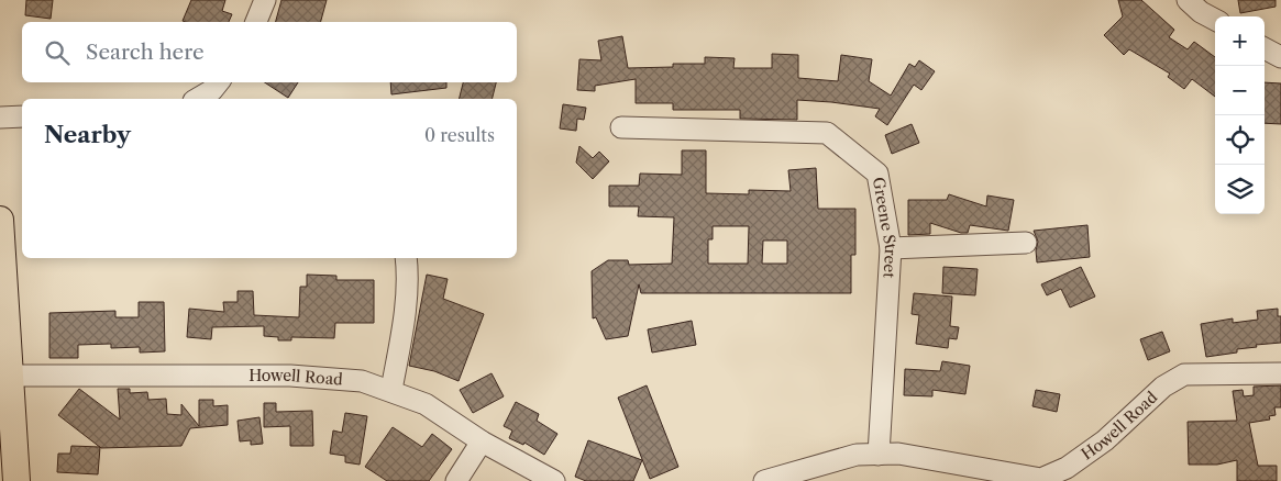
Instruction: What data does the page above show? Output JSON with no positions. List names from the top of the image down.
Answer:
{
  "streets": {
    "street": ["Greene Street", "Howell Road"]
  },
  "crossings": [
    ["Greene Street", "Howell Road"]
  ],
  "page": {
    "map_buttons": ["+", "−"],
    "search": "Search here",
    "heading": ["Nearby", "0 results"]
  }
}
